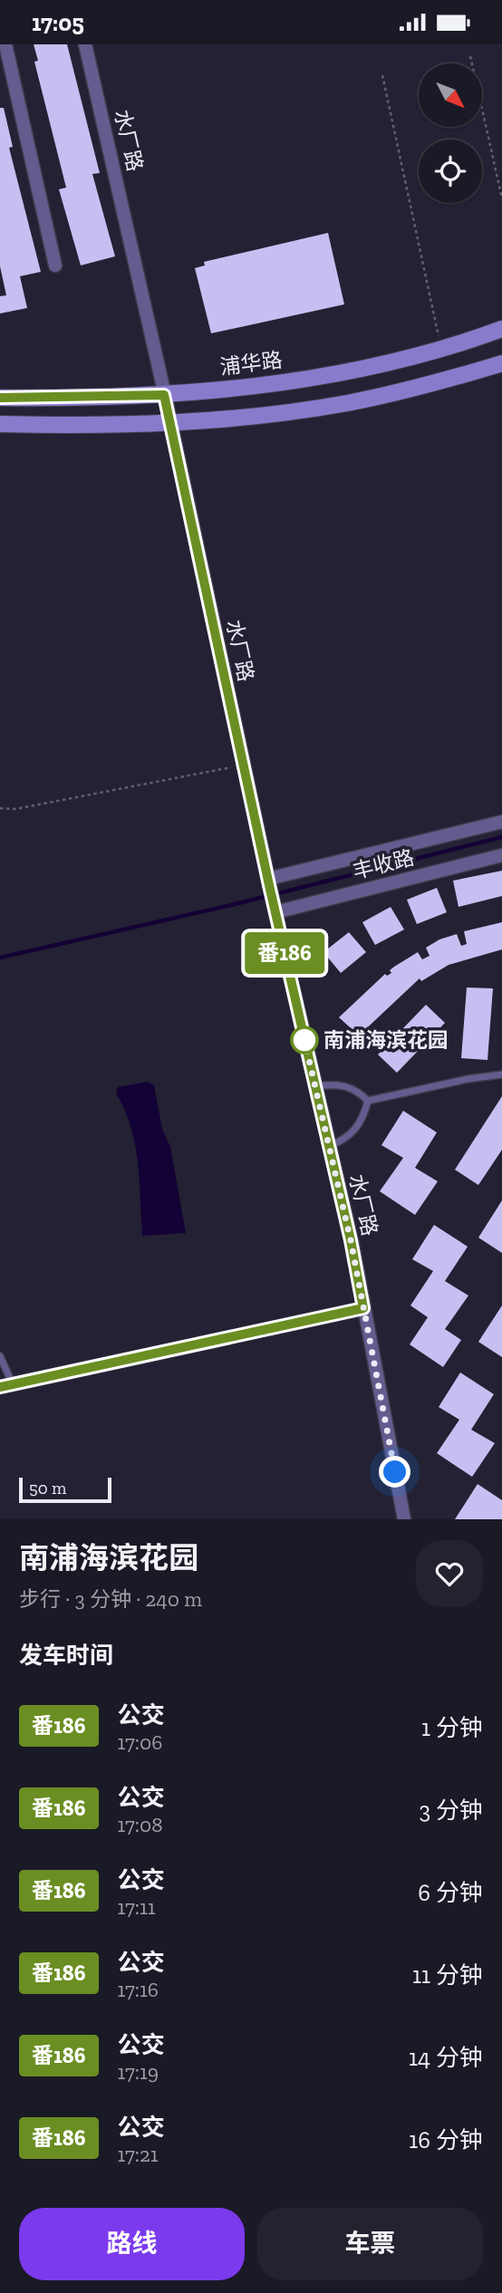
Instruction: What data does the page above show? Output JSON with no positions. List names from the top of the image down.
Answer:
{
  "streets": {
    "main road": ["浦华路"],
    "street": ["水厂路", "丰收路"]
  },
  "crossings": [
    ["水厂路", "浦华路"],
    ["水厂路", "丰收路"]
  ],
  "places": ["南浦海滨花园"],
  "lines": ["bus line 番186"],
  "scale_bar": "50 m",
  "north": "bottom right",
  "page": {
    "status": "17:05",
    "on_map": "番186",
    "scale": "50 m",
    "heading": [
      ["南浦海滨花园", "步行 · 3 分钟 · 240 m"],
      "发车时间"
    ],
    "list": [
      {
        "mark": "番186",
        "name": "公交",
        "note": "17:06",
        "value": "1 分钟"
      },
      {
        "mark": "番186",
        "name": "公交",
        "note": "17:08",
        "value": "3 分钟"
      },
      {
        "mark": "番186",
        "name": "公交",
        "note": "17:11",
        "value": "6 分钟"
      },
      {
        "mark": "番186",
        "name": "公交",
        "note": "17:16",
        "value": "11 分钟"
      },
      {
        "mark": "番186",
        "name": "公交",
        "note": "17:19",
        "value": "14 分钟"
      },
      {
        "mark": "番186",
        "name": "公交",
        "note": "17:21",
        "value": "16 分钟"
      }
    ],
    "buttons": ["路线", "车票"]
  }
}
